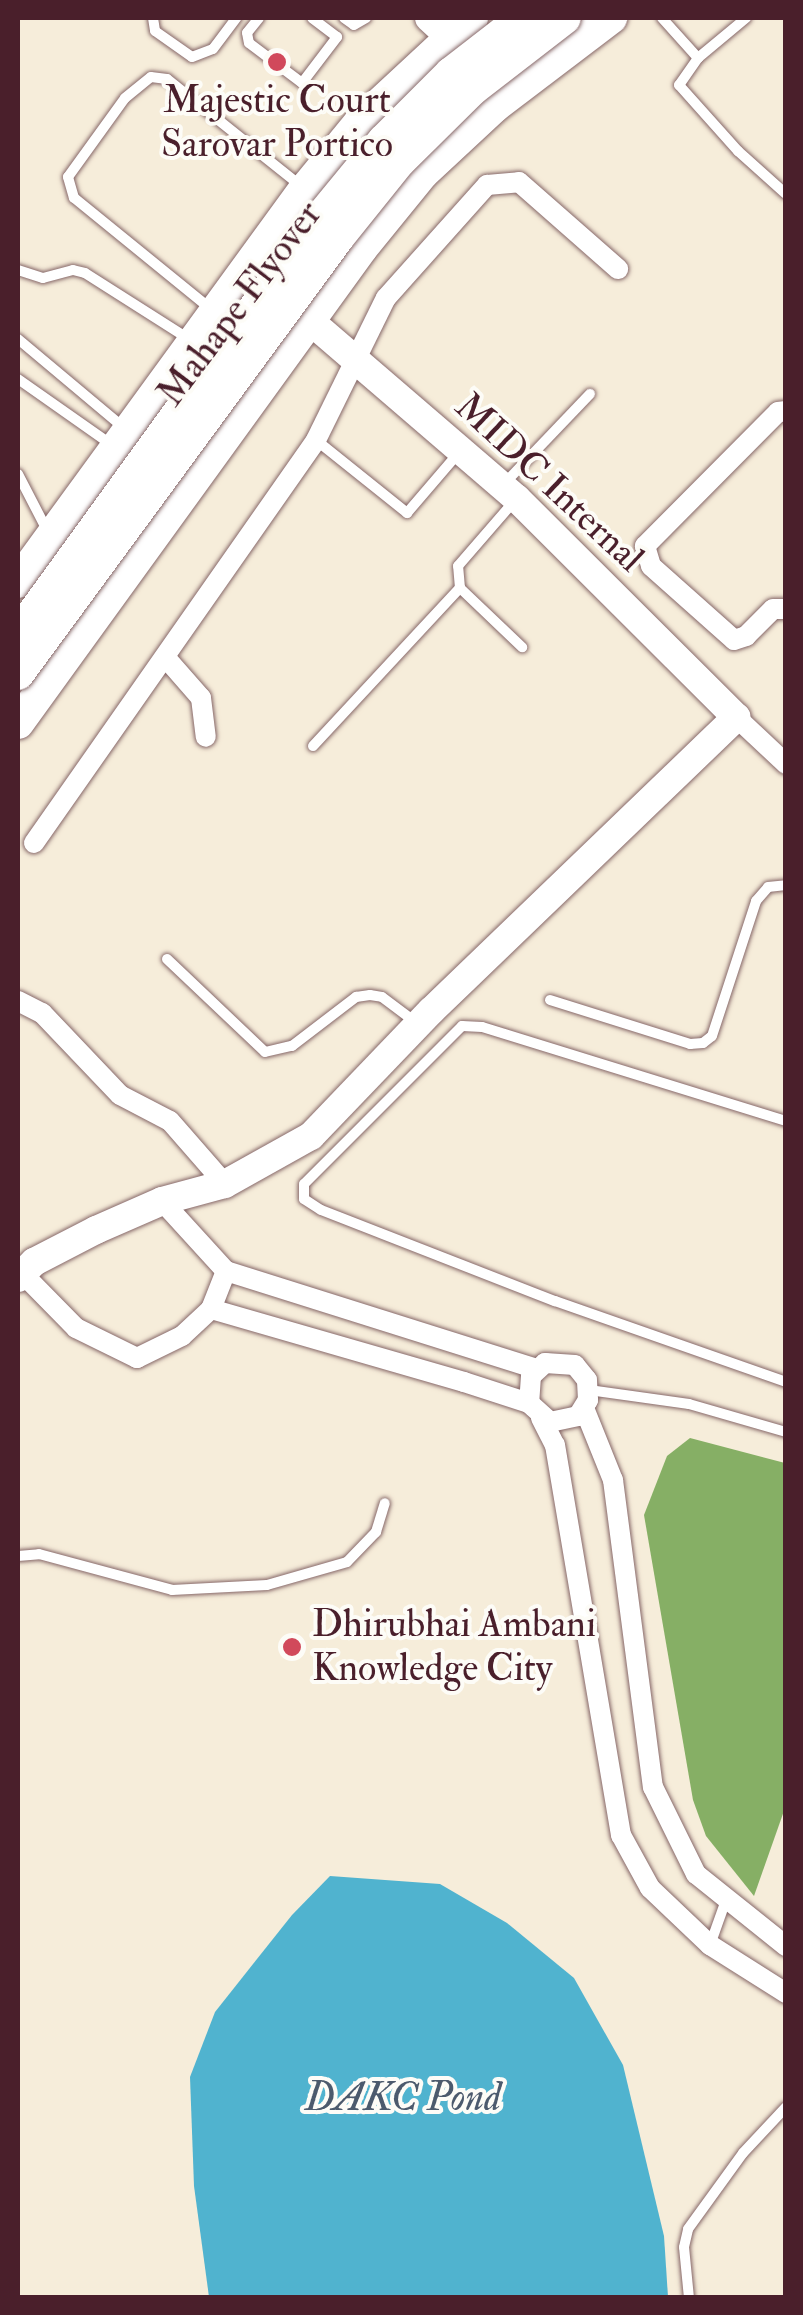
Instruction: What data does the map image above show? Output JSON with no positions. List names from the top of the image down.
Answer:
{
  "streets": {
    "main road": ["Mahape Flyover"],
    "street": ["MIDC Internal"]
  },
  "water": ["DAKC Pond"],
  "places": ["Majestic Court Sarovar Portico", "Dhirubhai Ambani Knowledge City"]
}
